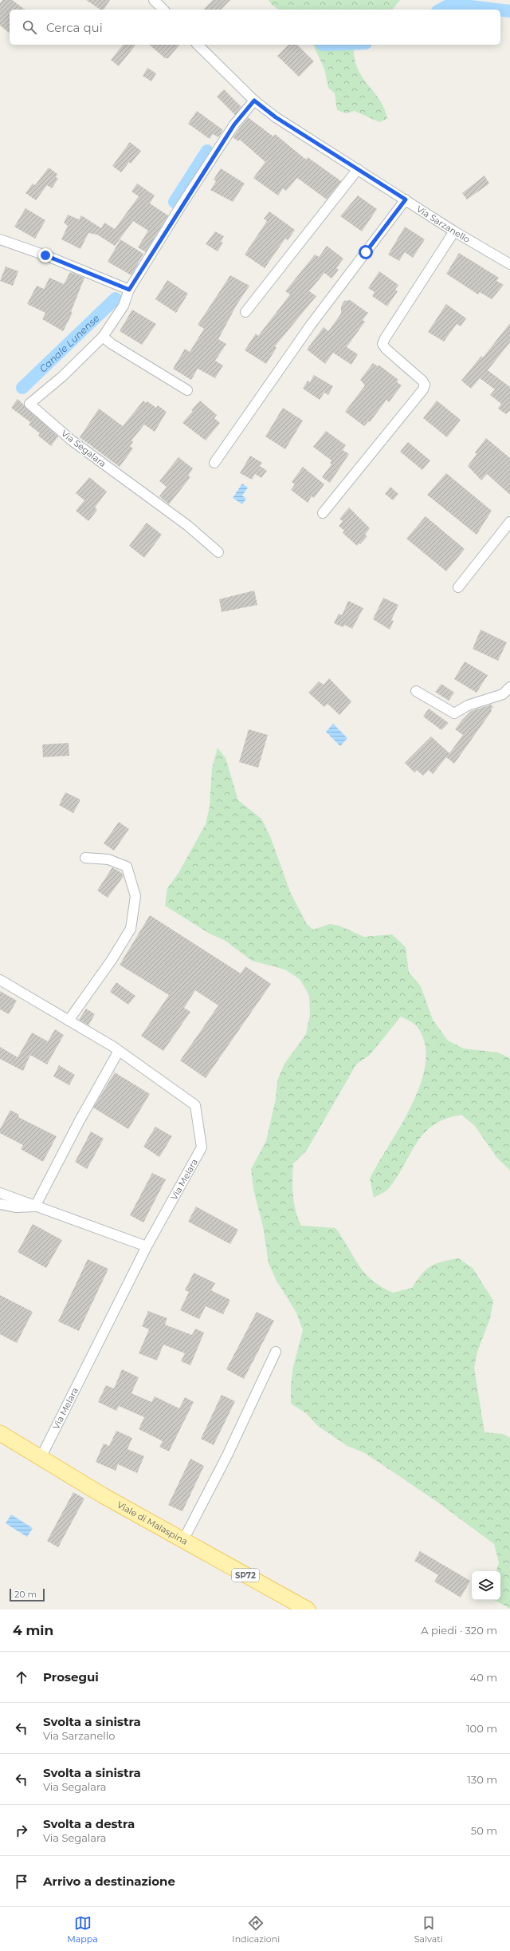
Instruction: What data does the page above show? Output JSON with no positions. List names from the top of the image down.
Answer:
{
  "streets": {
    "main road": ["Viale di Malaspina", "SP72"],
    "street": ["Via Sarzanello", "Via Segalara", "Via Melara"]
  },
  "crossings": [
    ["Via Sarzanello", "Via Segalara"],
    ["Via Melara", "Viale di Malaspina"]
  ],
  "water": ["Canale Lunense"],
  "scale_bar": "20 m",
  "page": {
    "search": "Cerca qui",
    "scale": "20 m",
    "heading": ["4 min", "A piedi · 320 m"],
    "list": [
      ["Prosegui", "40 m"],
      ["Svolta a sinistra", "Via Sarzanello", "100 m"],
      ["Svolta a sinistra", "Via Segalara", "130 m"],
      ["Svolta a destra", "Via Segalara", "50 m"],
      "Arrivo a destinazione"
    ],
    "nav": ["Mappa", "Indicazioni", "Salvati"]
  }
}
